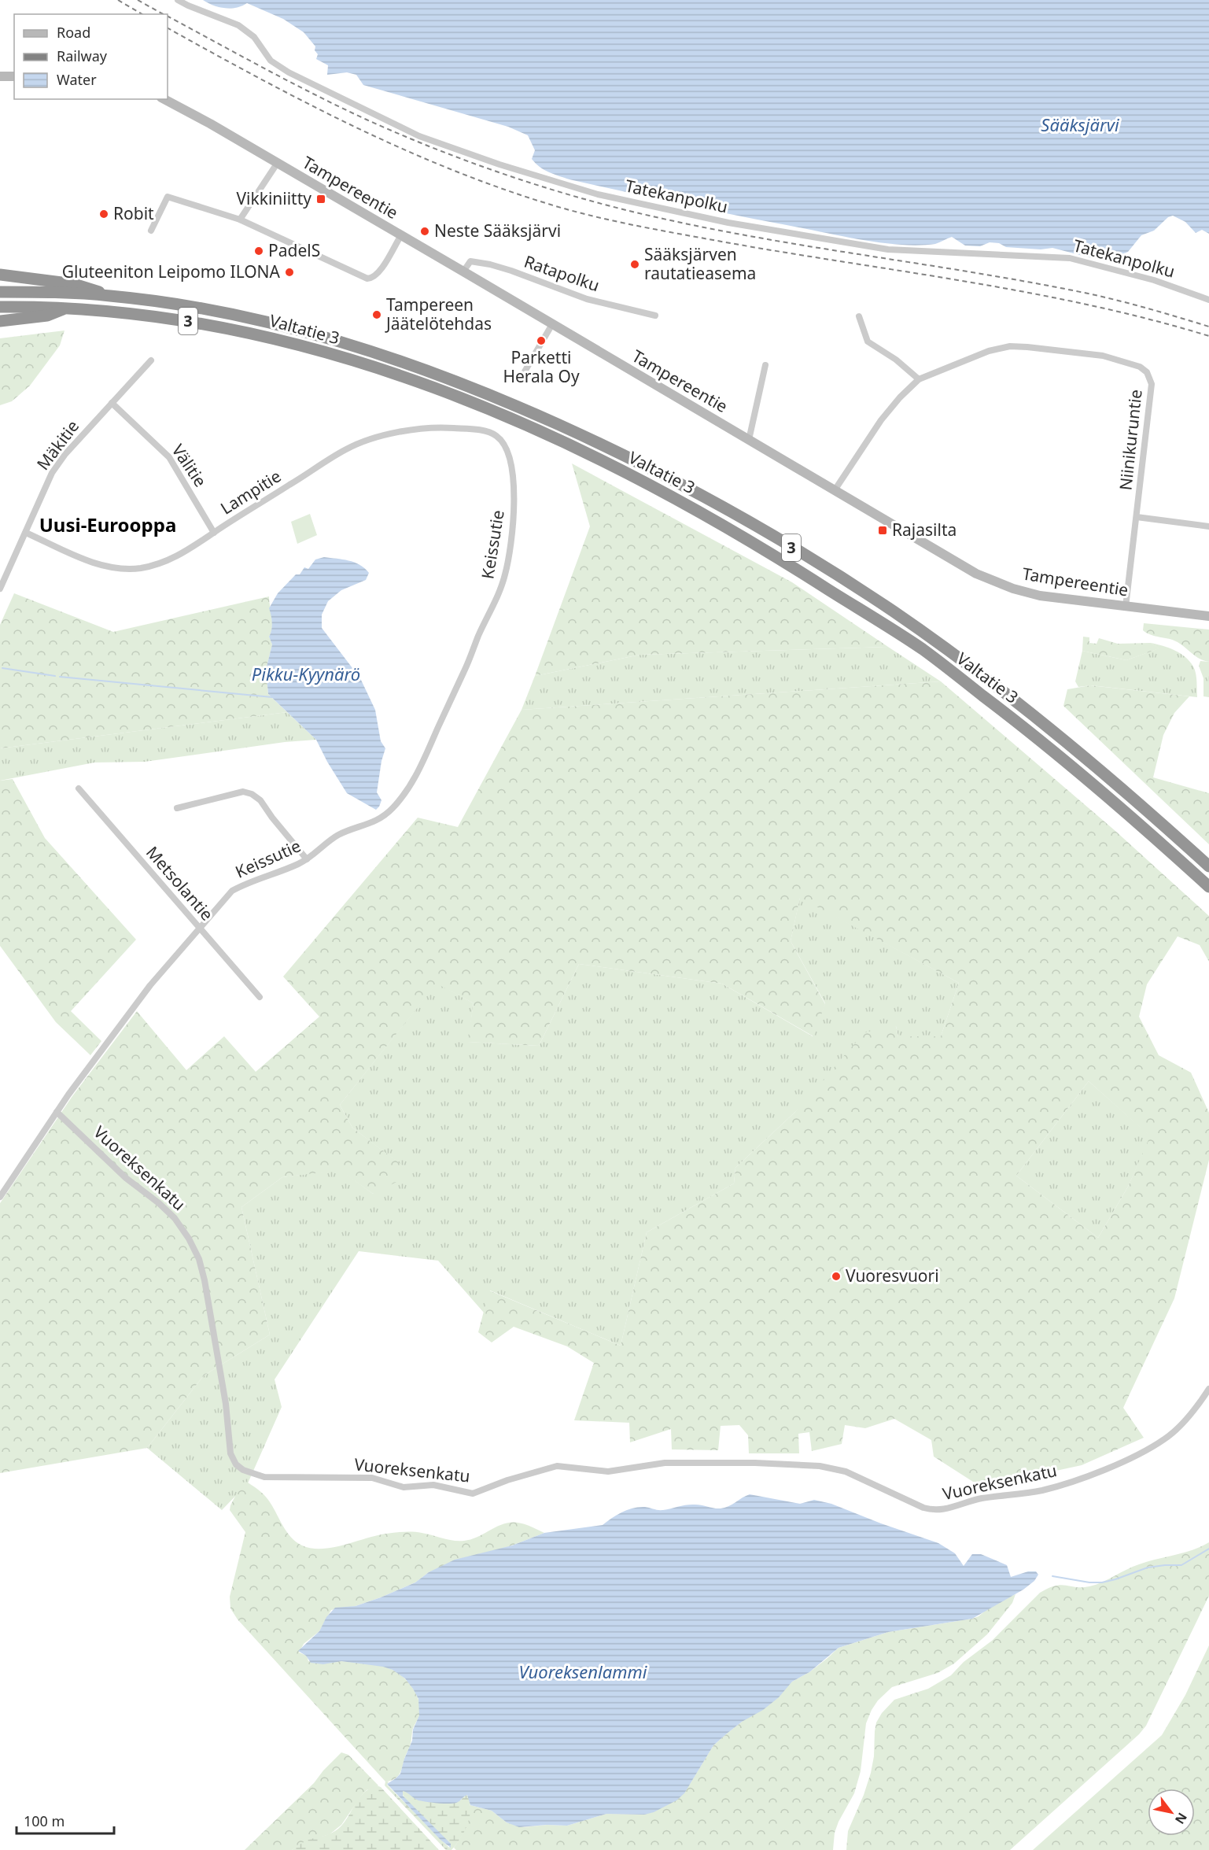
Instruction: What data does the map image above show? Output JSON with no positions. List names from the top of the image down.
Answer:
{
  "streets": {
    "highway": ["3", "Valtatie 3"],
    "main road": ["Tampereentie"],
    "street": [
      "Tatekanpolku",
      "Ratapolku",
      "Niinikuruntie",
      "Mäkitie",
      "Välitie",
      "Lampitie",
      "Keissutie",
      "Metsolantie",
      "Vuoreksenkatu"
    ]
  },
  "crossings": [
    ["Tampereentie", "Ratapolku"],
    ["Tampereentie", "Niinikuruntie"],
    ["Mäkitie", "Välitie"],
    ["Mäkitie", "Lampitie"],
    ["Välitie", "Lampitie"],
    ["Lampitie", "Keissutie"],
    ["Keissutie", "Metsolantie"],
    ["Keissutie", "Vuoreksenkatu"]
  ],
  "districts": ["Uusi-Eurooppa"],
  "water": ["Sääksjärvi", "Pikku-Kyynärö", "Vuoreksenlammi"],
  "places": {
    "transit": ["Vikkiniitty", "Rajasilta"],
    "other": [
      "Robit",
      "Neste Sääksjärvi",
      "PadelS",
      "Sääksjärven rautatieasema",
      "Gluteeniton Leipomo ILONA",
      "Tampereen Jäätelötehdas",
      "Parketti Herala Oy",
      "Vuoresvuori"
    ]
  },
  "legend": ["Road", "Railway", "Water"],
  "scale_bar": "100 m",
  "north": "bottom right"
}
